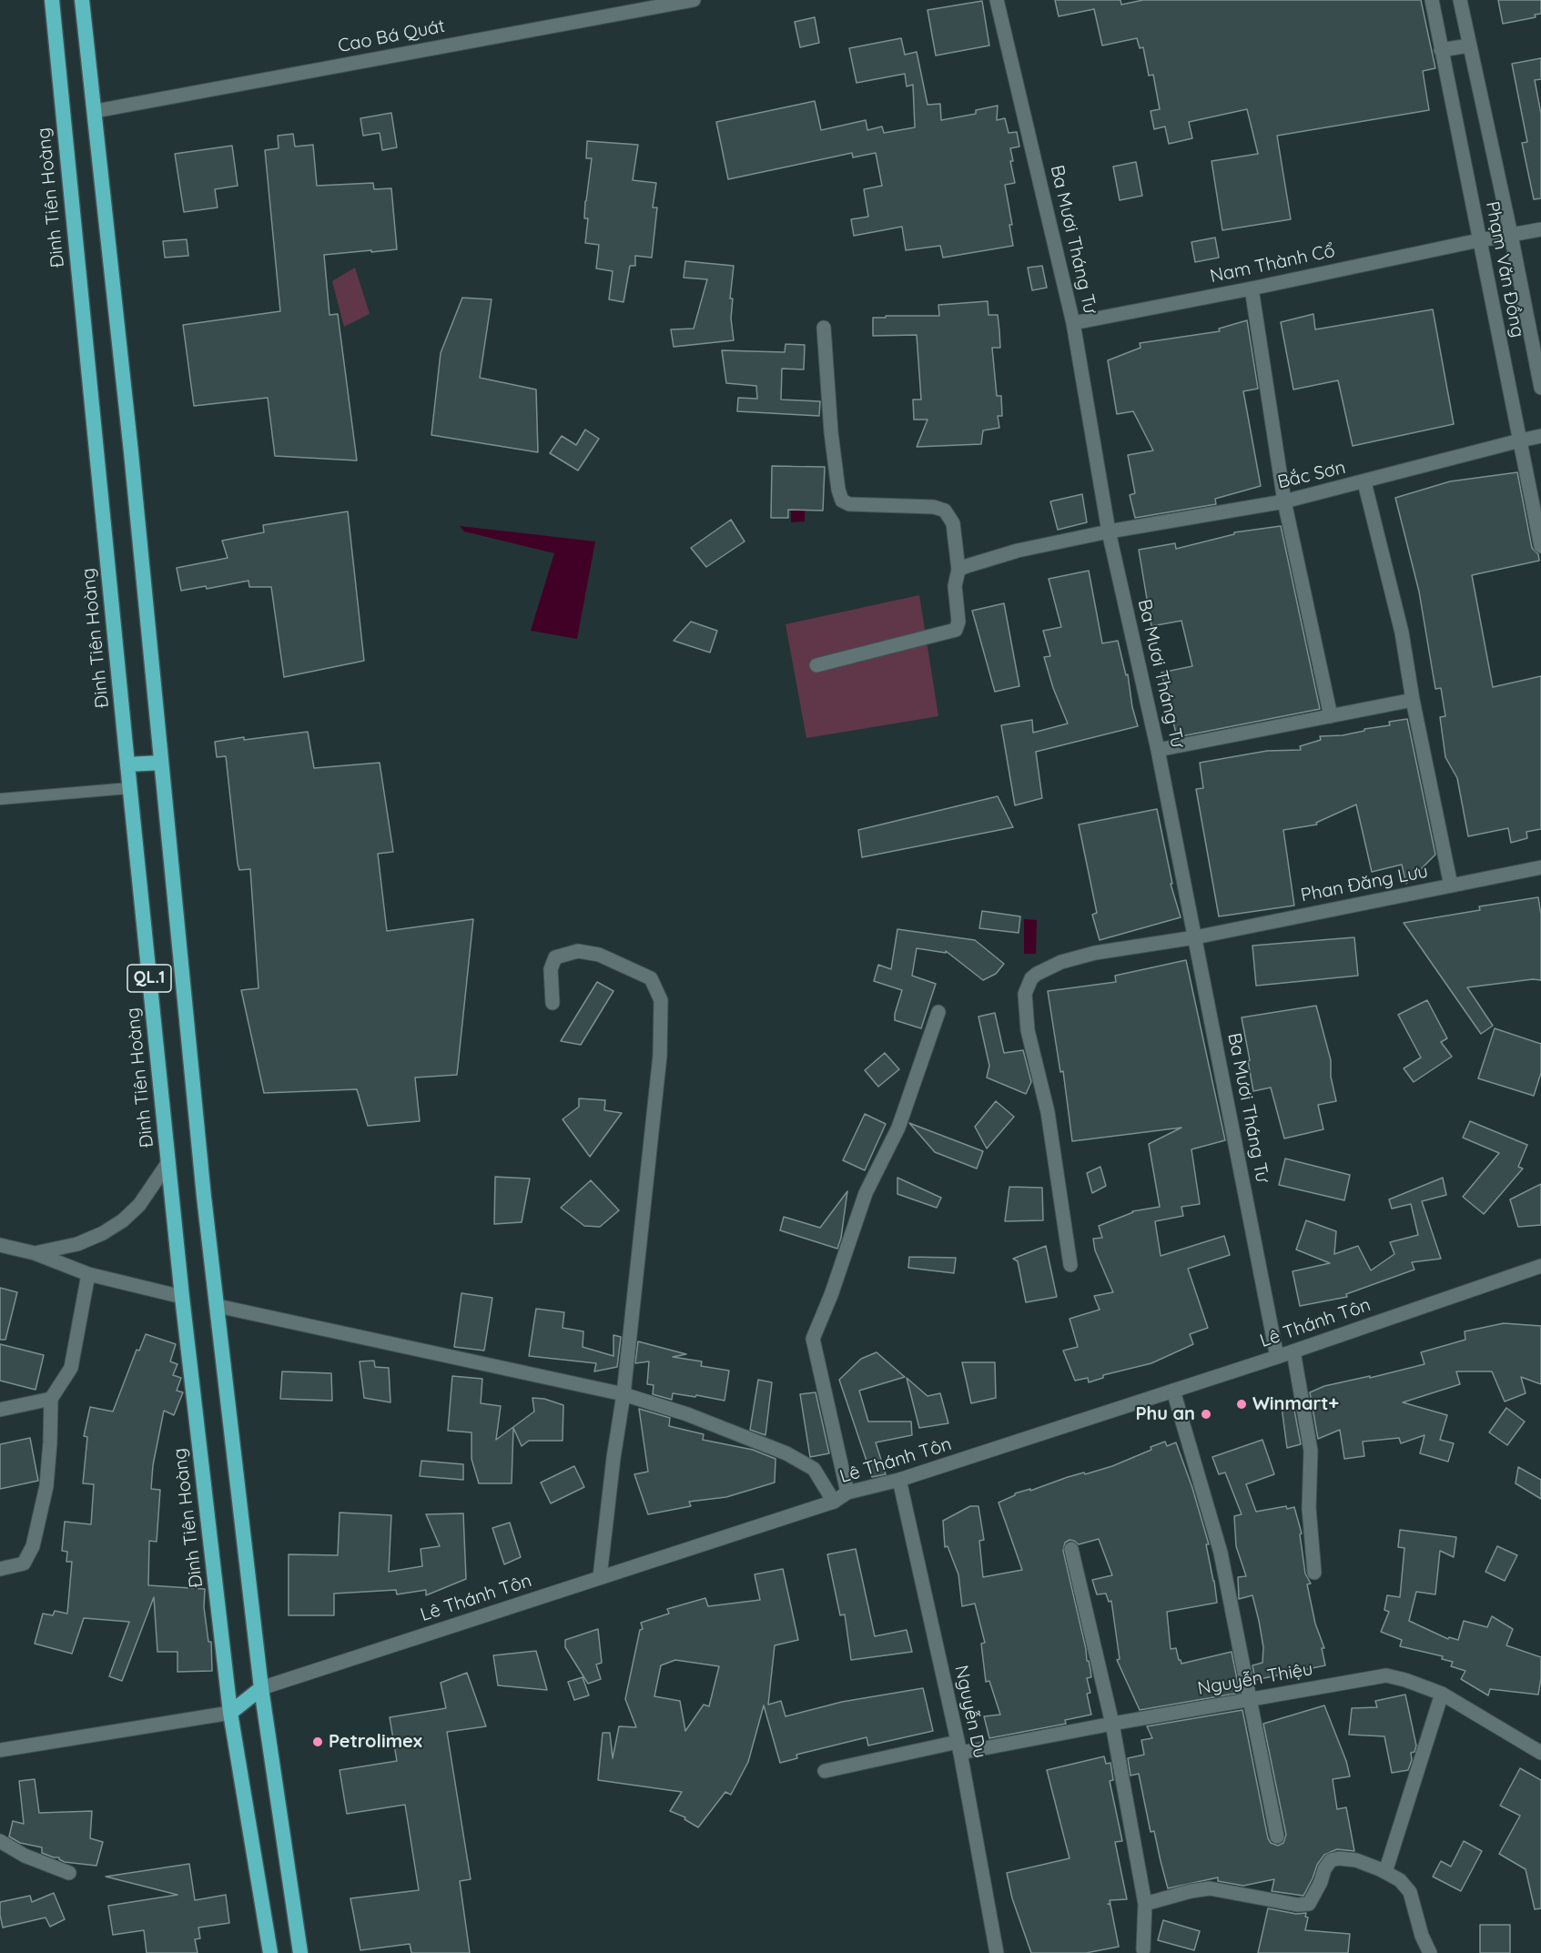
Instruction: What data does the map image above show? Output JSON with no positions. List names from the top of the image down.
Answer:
{
  "streets": {
    "highway": ["Đinh Tiên Hoàng", "QL.1"],
    "street": [
      "Cao Bá Quát",
      "Ba Mươi Tháng Tư",
      "Nam Thành Cổ",
      "Phạm Văn Đồng",
      "Bắc Sơn",
      "Phan Đăng Lưu",
      "Lê Thánh Tôn",
      "Nguyễn Thiệu",
      "Nguyễn Du"
    ]
  },
  "crossings": [
    ["Cao Bá Quát", "QL.1"],
    ["Ba Mươi Tháng Tư", "Nam Thành Cổ"],
    ["Ba Mươi Tháng Tư", "Bắc Sơn"],
    ["Ba Mươi Tháng Tư", "Phan Đăng Lưu"],
    ["Ba Mươi Tháng Tư", "Lê Thánh Tôn"],
    ["Nam Thành Cổ", "Phạm Văn Đồng"],
    ["Phạm Văn Đồng", "Bắc Sơn"],
    ["QL.1", "Lê Thánh Tôn"],
    ["Lê Thánh Tôn", "Nguyễn Du"],
    ["Nguyễn Thiệu", "Nguyễn Du"]
  ],
  "places": ["Winmart+", "Phu an", "Petrolimex"]
}
